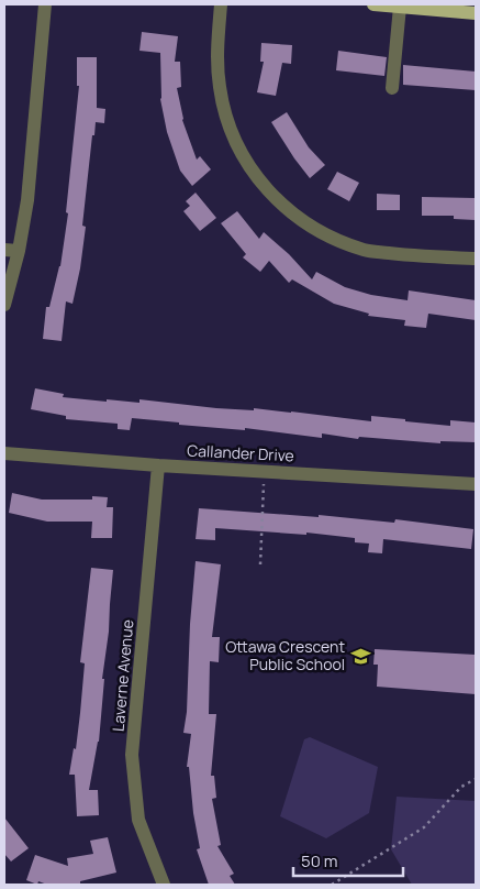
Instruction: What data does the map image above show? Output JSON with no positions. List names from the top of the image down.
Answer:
{
  "streets": {
    "street": ["Callander Drive", "Laverne Avenue"]
  },
  "crossings": [
    ["Callander Drive", "Laverne Avenue"]
  ],
  "places": {
    "school or university": ["Ottawa Crescent Public School"]
  },
  "scale_bar": "50 m"
}
